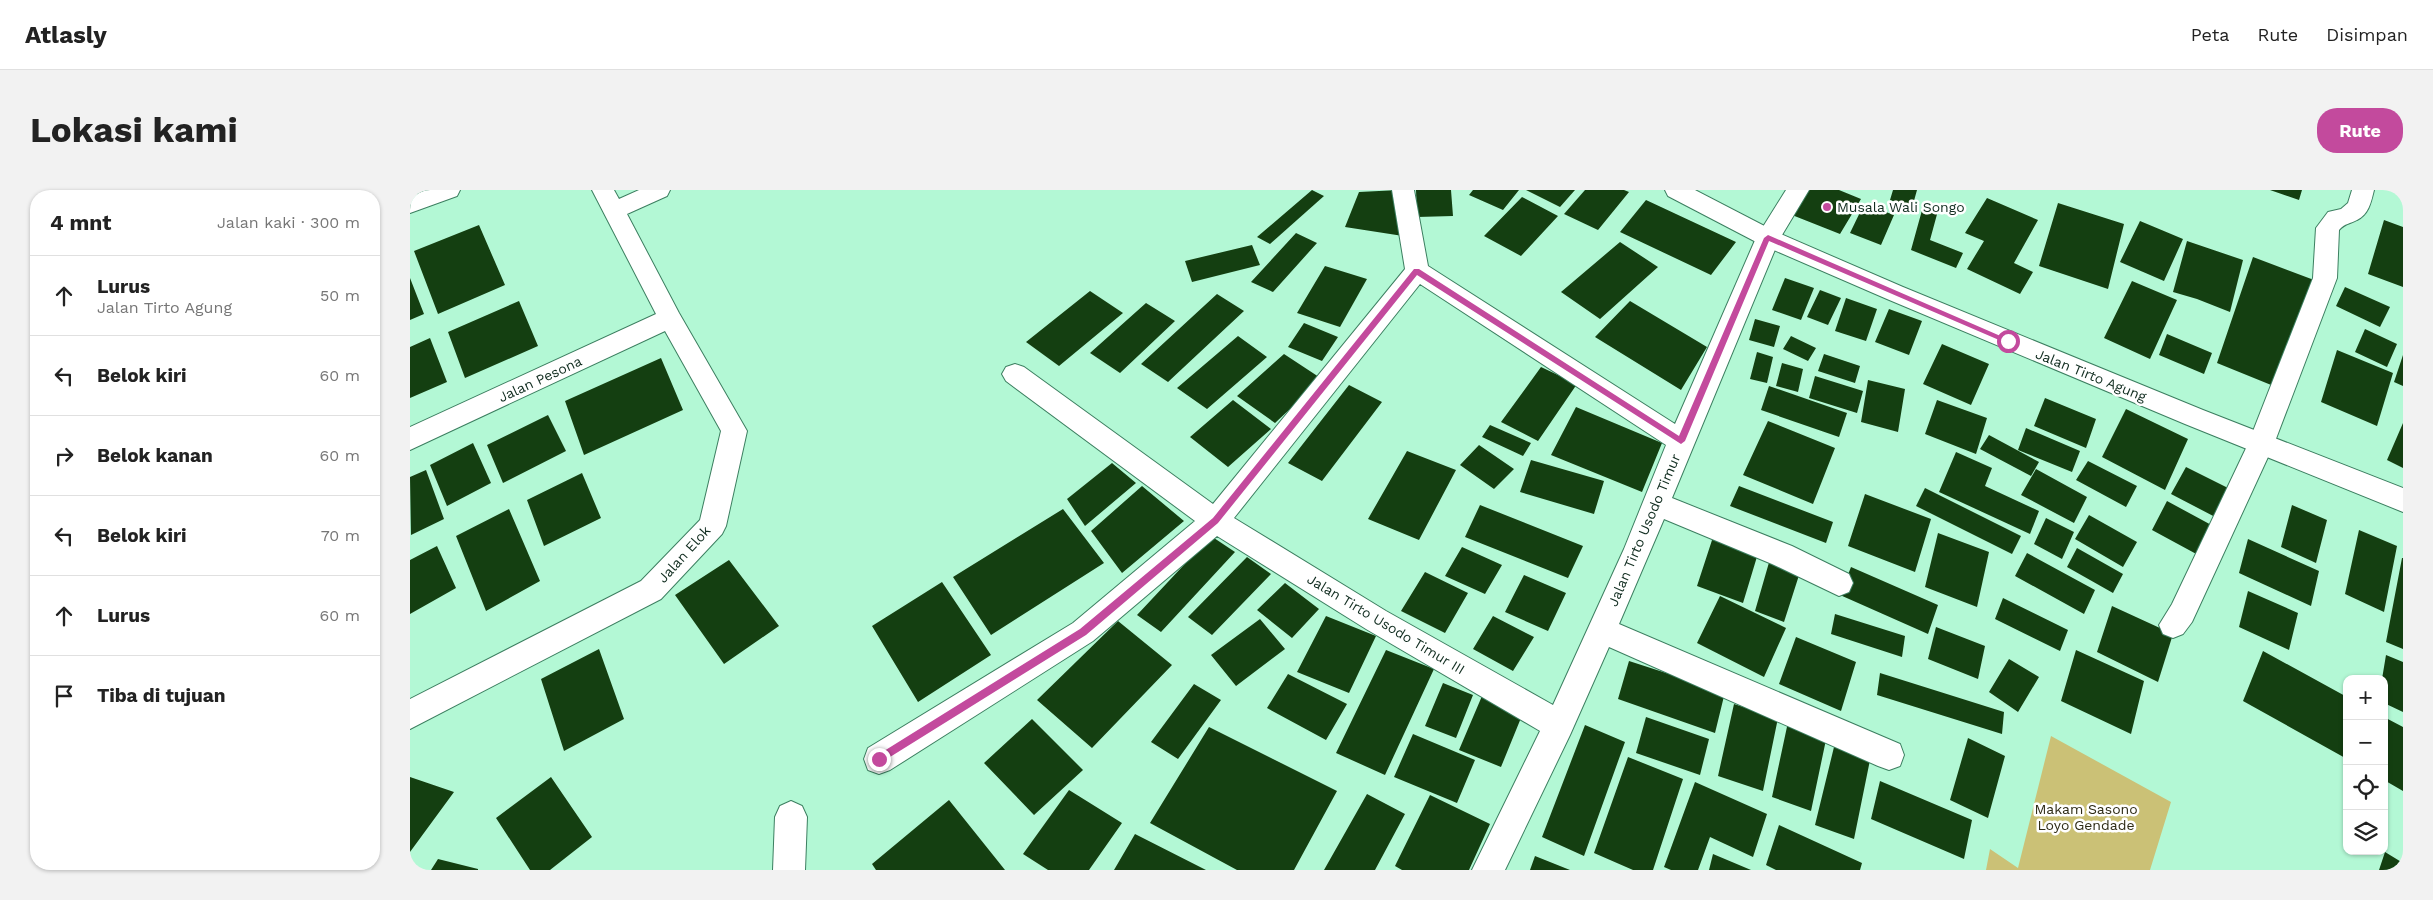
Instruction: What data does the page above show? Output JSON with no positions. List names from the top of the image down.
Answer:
{
  "streets": {
    "street": [
      "Jalan Tirto Agung",
      "Jalan Pesona",
      "Jalan Tirto Usodo Timur",
      "Jalan Elok",
      "Jalan Tirto Usodo Timur III"
    ]
  },
  "crossings": [
    ["Jalan Tirto Agung", "Jalan Tirto Usodo Timur"],
    ["Jalan Pesona", "Jalan Elok"],
    ["Jalan Tirto Usodo Timur", "Jalan Tirto Usodo Timur III"]
  ],
  "parks": ["Makam Sasono Loyo Gendade"],
  "places": ["Musala Wali Songo"],
  "page": {
    "header": "Atlasly",
    "nav": ["Peta", "Rute", "Disimpan"],
    "buttons": "Rute",
    "title": "Lokasi kami",
    "heading": ["4 mnt", "Jalan kaki · 300 m"],
    "list": [
      ["Lurus", "Jalan Tirto Agung", "50 m"],
      ["Belok kiri", "60 m"],
      ["Belok kanan", "60 m"],
      ["Belok kiri", "70 m"],
      ["Lurus", "60 m"],
      "Tiba di tujuan"
    ],
    "map_buttons": ["+", "−"]
  }
}
